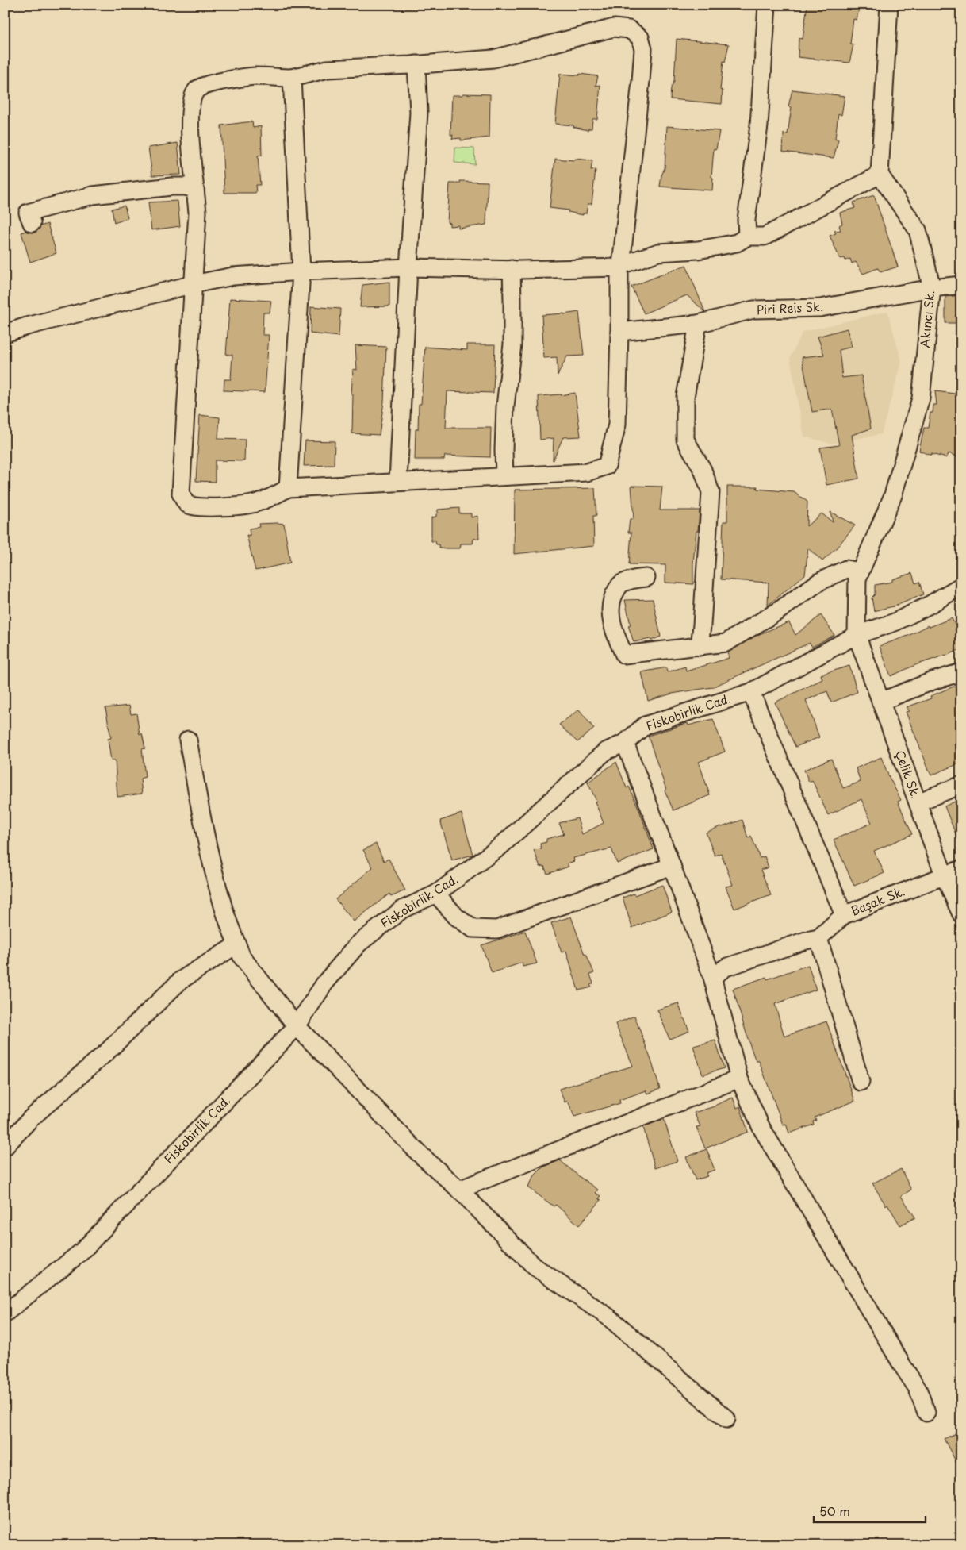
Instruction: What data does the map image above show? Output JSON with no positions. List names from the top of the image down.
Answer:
{
  "streets": {
    "street": [
      "Piri Reis Sk.",
      "Akıncı Sk.",
      "Fiskobirlik Cad.",
      "Çelik Sk.",
      "Başak Sk."
    ]
  },
  "crossings": [
    ["Piri Reis Sk.", "Akıncı Sk."],
    ["Akıncı Sk.", "Fiskobirlik Cad."],
    ["Akıncı Sk.", "Çelik Sk."],
    ["Fiskobirlik Cad.", "Çelik Sk."],
    ["Çelik Sk.", "Başak Sk."]
  ],
  "scale_bar": "50 m"
}
